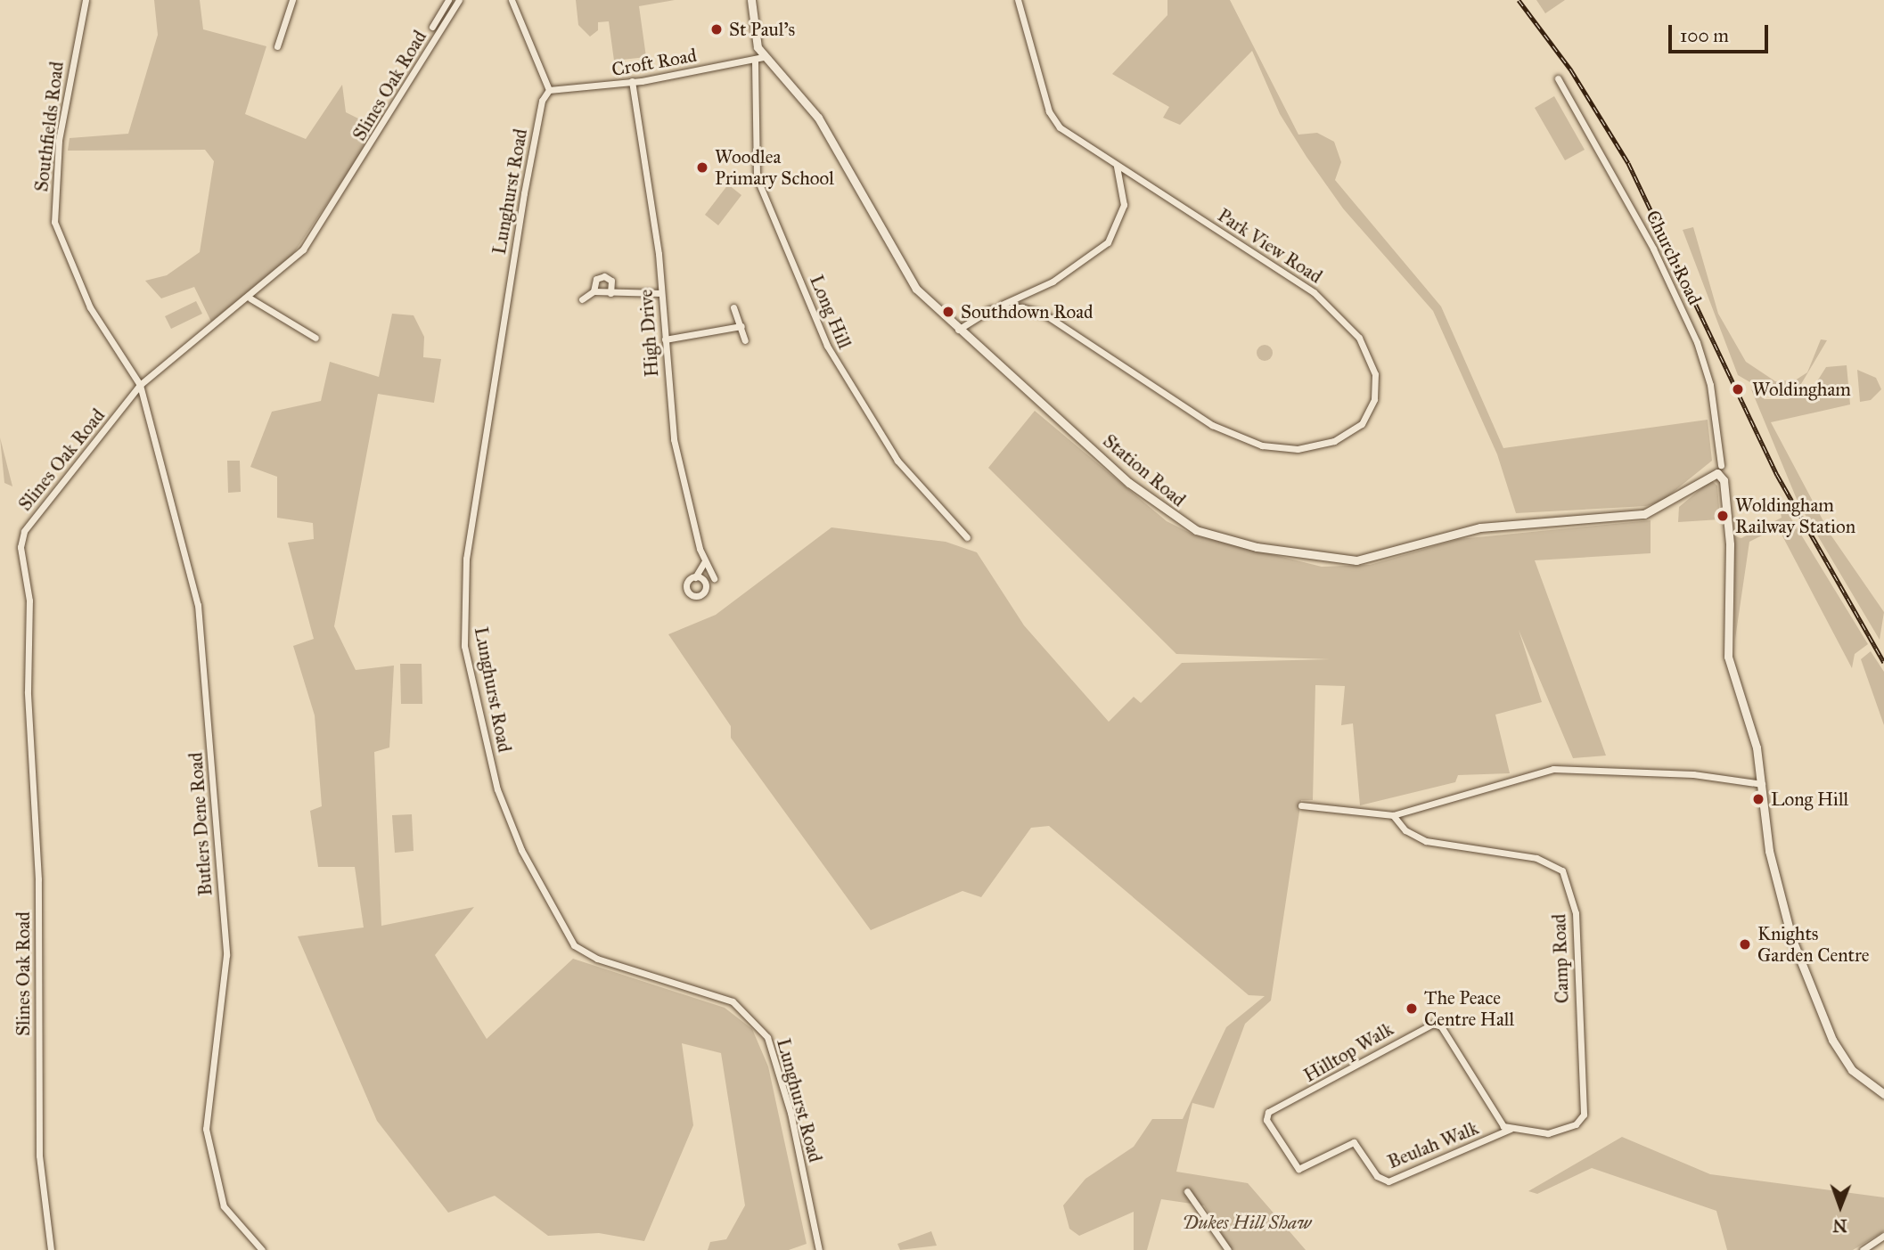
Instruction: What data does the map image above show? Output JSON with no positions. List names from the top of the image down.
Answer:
{
  "streets": {
    "street": [
      "Croft Road",
      "Slines Oak Road",
      "Southfields Road",
      "Lunghurst Road",
      "Park View Road",
      "Church Road",
      "Long Hill",
      "High Drive",
      "Station Road",
      "Butlers Dene Road",
      "Camp Road",
      "Hilltop Walk",
      "Beulah Walk"
    ]
  },
  "crossings": [
    ["Croft Road", "Lunghurst Road"],
    ["Croft Road", "Long Hill"],
    ["Croft Road", "High Drive"],
    ["Croft Road", "Station Road"],
    ["Slines Oak Road", "Southfields Road"],
    ["Slines Oak Road", "Butlers Dene Road"],
    ["Southfields Road", "Butlers Dene Road"],
    ["Church Road", "Station Road"],
    ["Camp Road", "Hilltop Walk"],
    ["Camp Road", "Beulah Walk"],
    ["Hilltop Walk", "Beulah Walk"]
  ],
  "parks": ["Dukes Hill Shaw"],
  "places": [
    "St Paul's",
    "Woodlea Primary School",
    "Southdown Road",
    "Woldingham",
    "Woldingham Railway Station",
    "Long Hill",
    "Knights Garden Centre",
    "The Peace Centre Hall"
  ],
  "scale_bar": "100 m",
  "north": "bottom"
}
